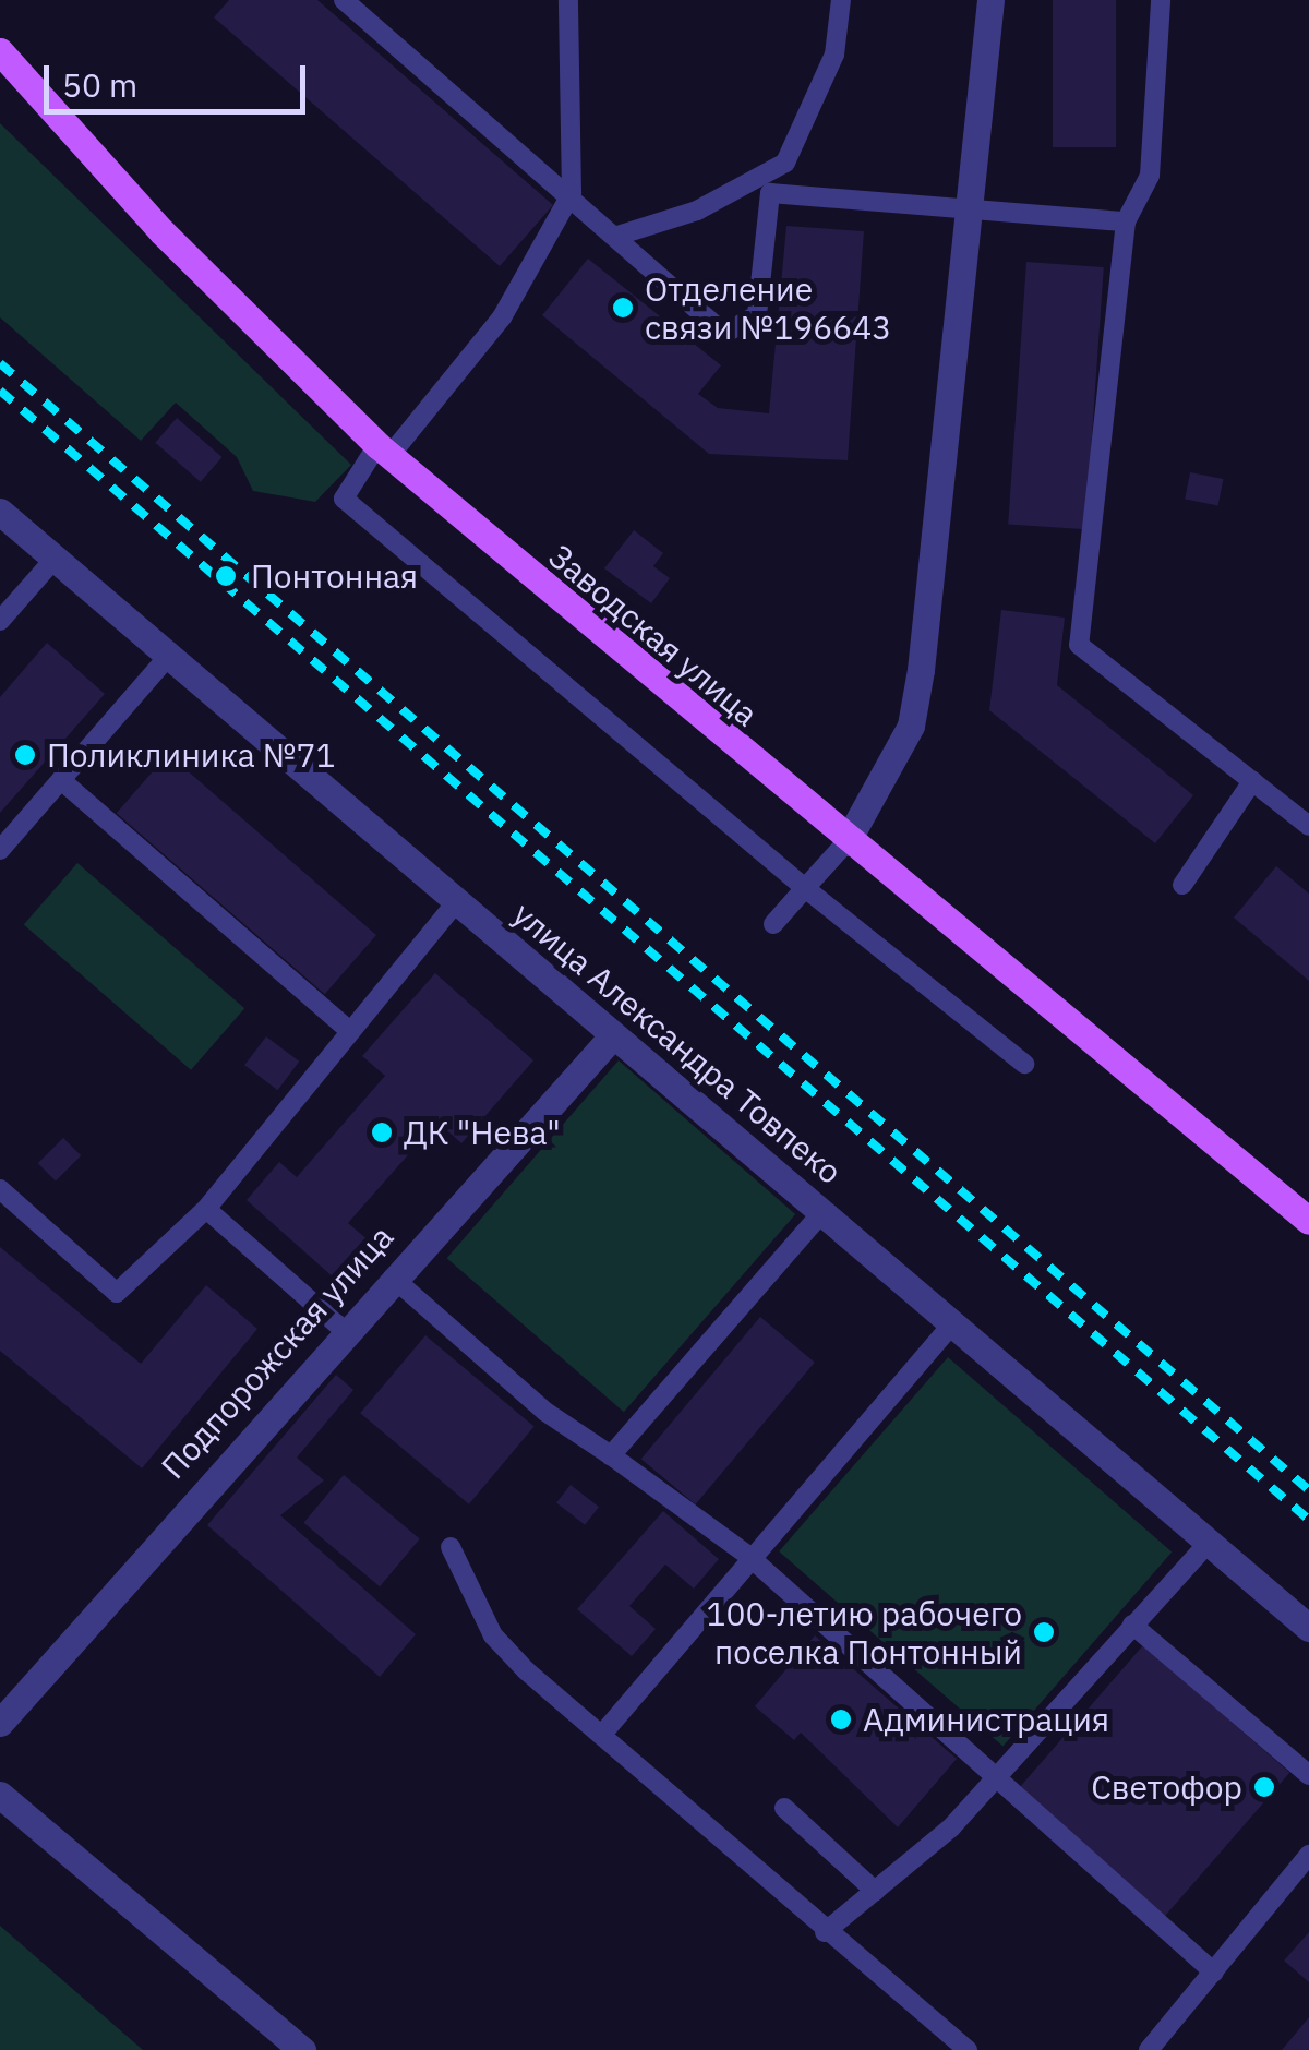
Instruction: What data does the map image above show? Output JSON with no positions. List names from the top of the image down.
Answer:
{
  "streets": {
    "main road": ["Заводская улица"],
    "street": ["улица Александра Товпеко", "Подпорожская улица"]
  },
  "crossings": [
    ["улица Александра Товпеко", "Подпорожская улица"]
  ],
  "places": [
    "Отделение связи №196643",
    "Понтонная",
    "Поликлиника №71",
    "ДК \"Нева\"",
    "100-летию рабочего поселка Понтонный",
    "Администрация",
    "Светофор"
  ],
  "scale_bar": "50 m"
}
